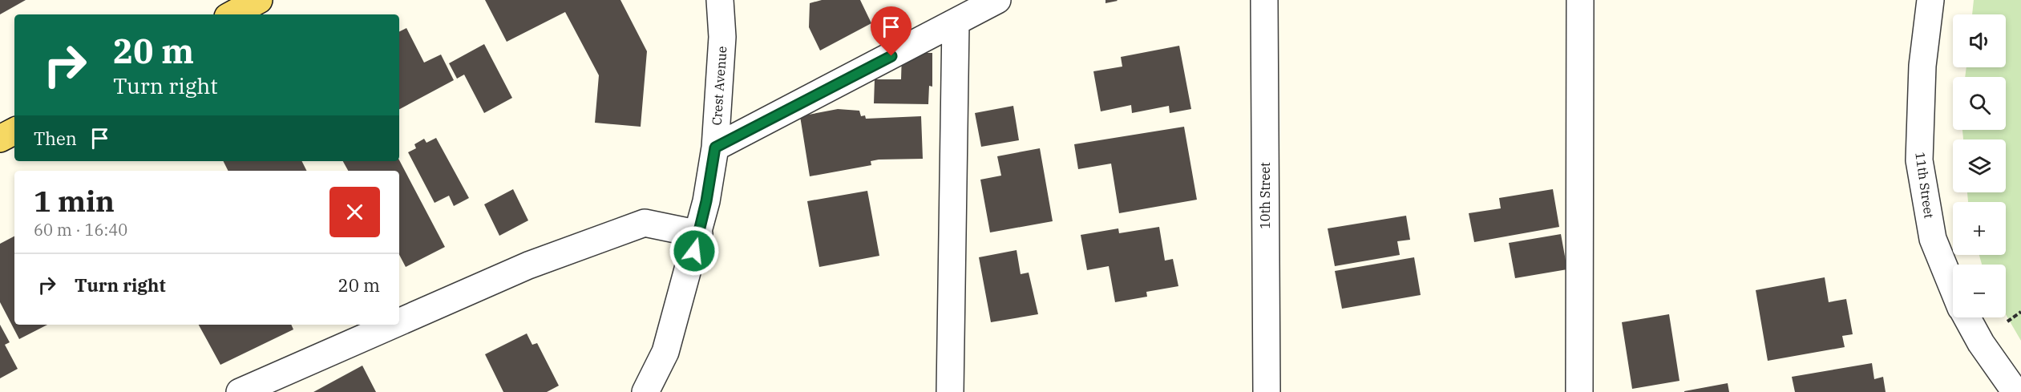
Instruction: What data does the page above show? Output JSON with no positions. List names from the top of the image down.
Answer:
{
  "streets": {
    "street": ["Crest Avenue", "11th Street", "10th Street"]
  },
  "page": {
    "map_buttons": ["+", "−"],
    "turn": ["20 m", "Turn right"],
    "then": "Then",
    "heading": ["1 min", "60 m · 16:40"],
    "list": [
      {
        "name": "Turn right",
        "value": "20 m"
      }
    ]
  }
}
